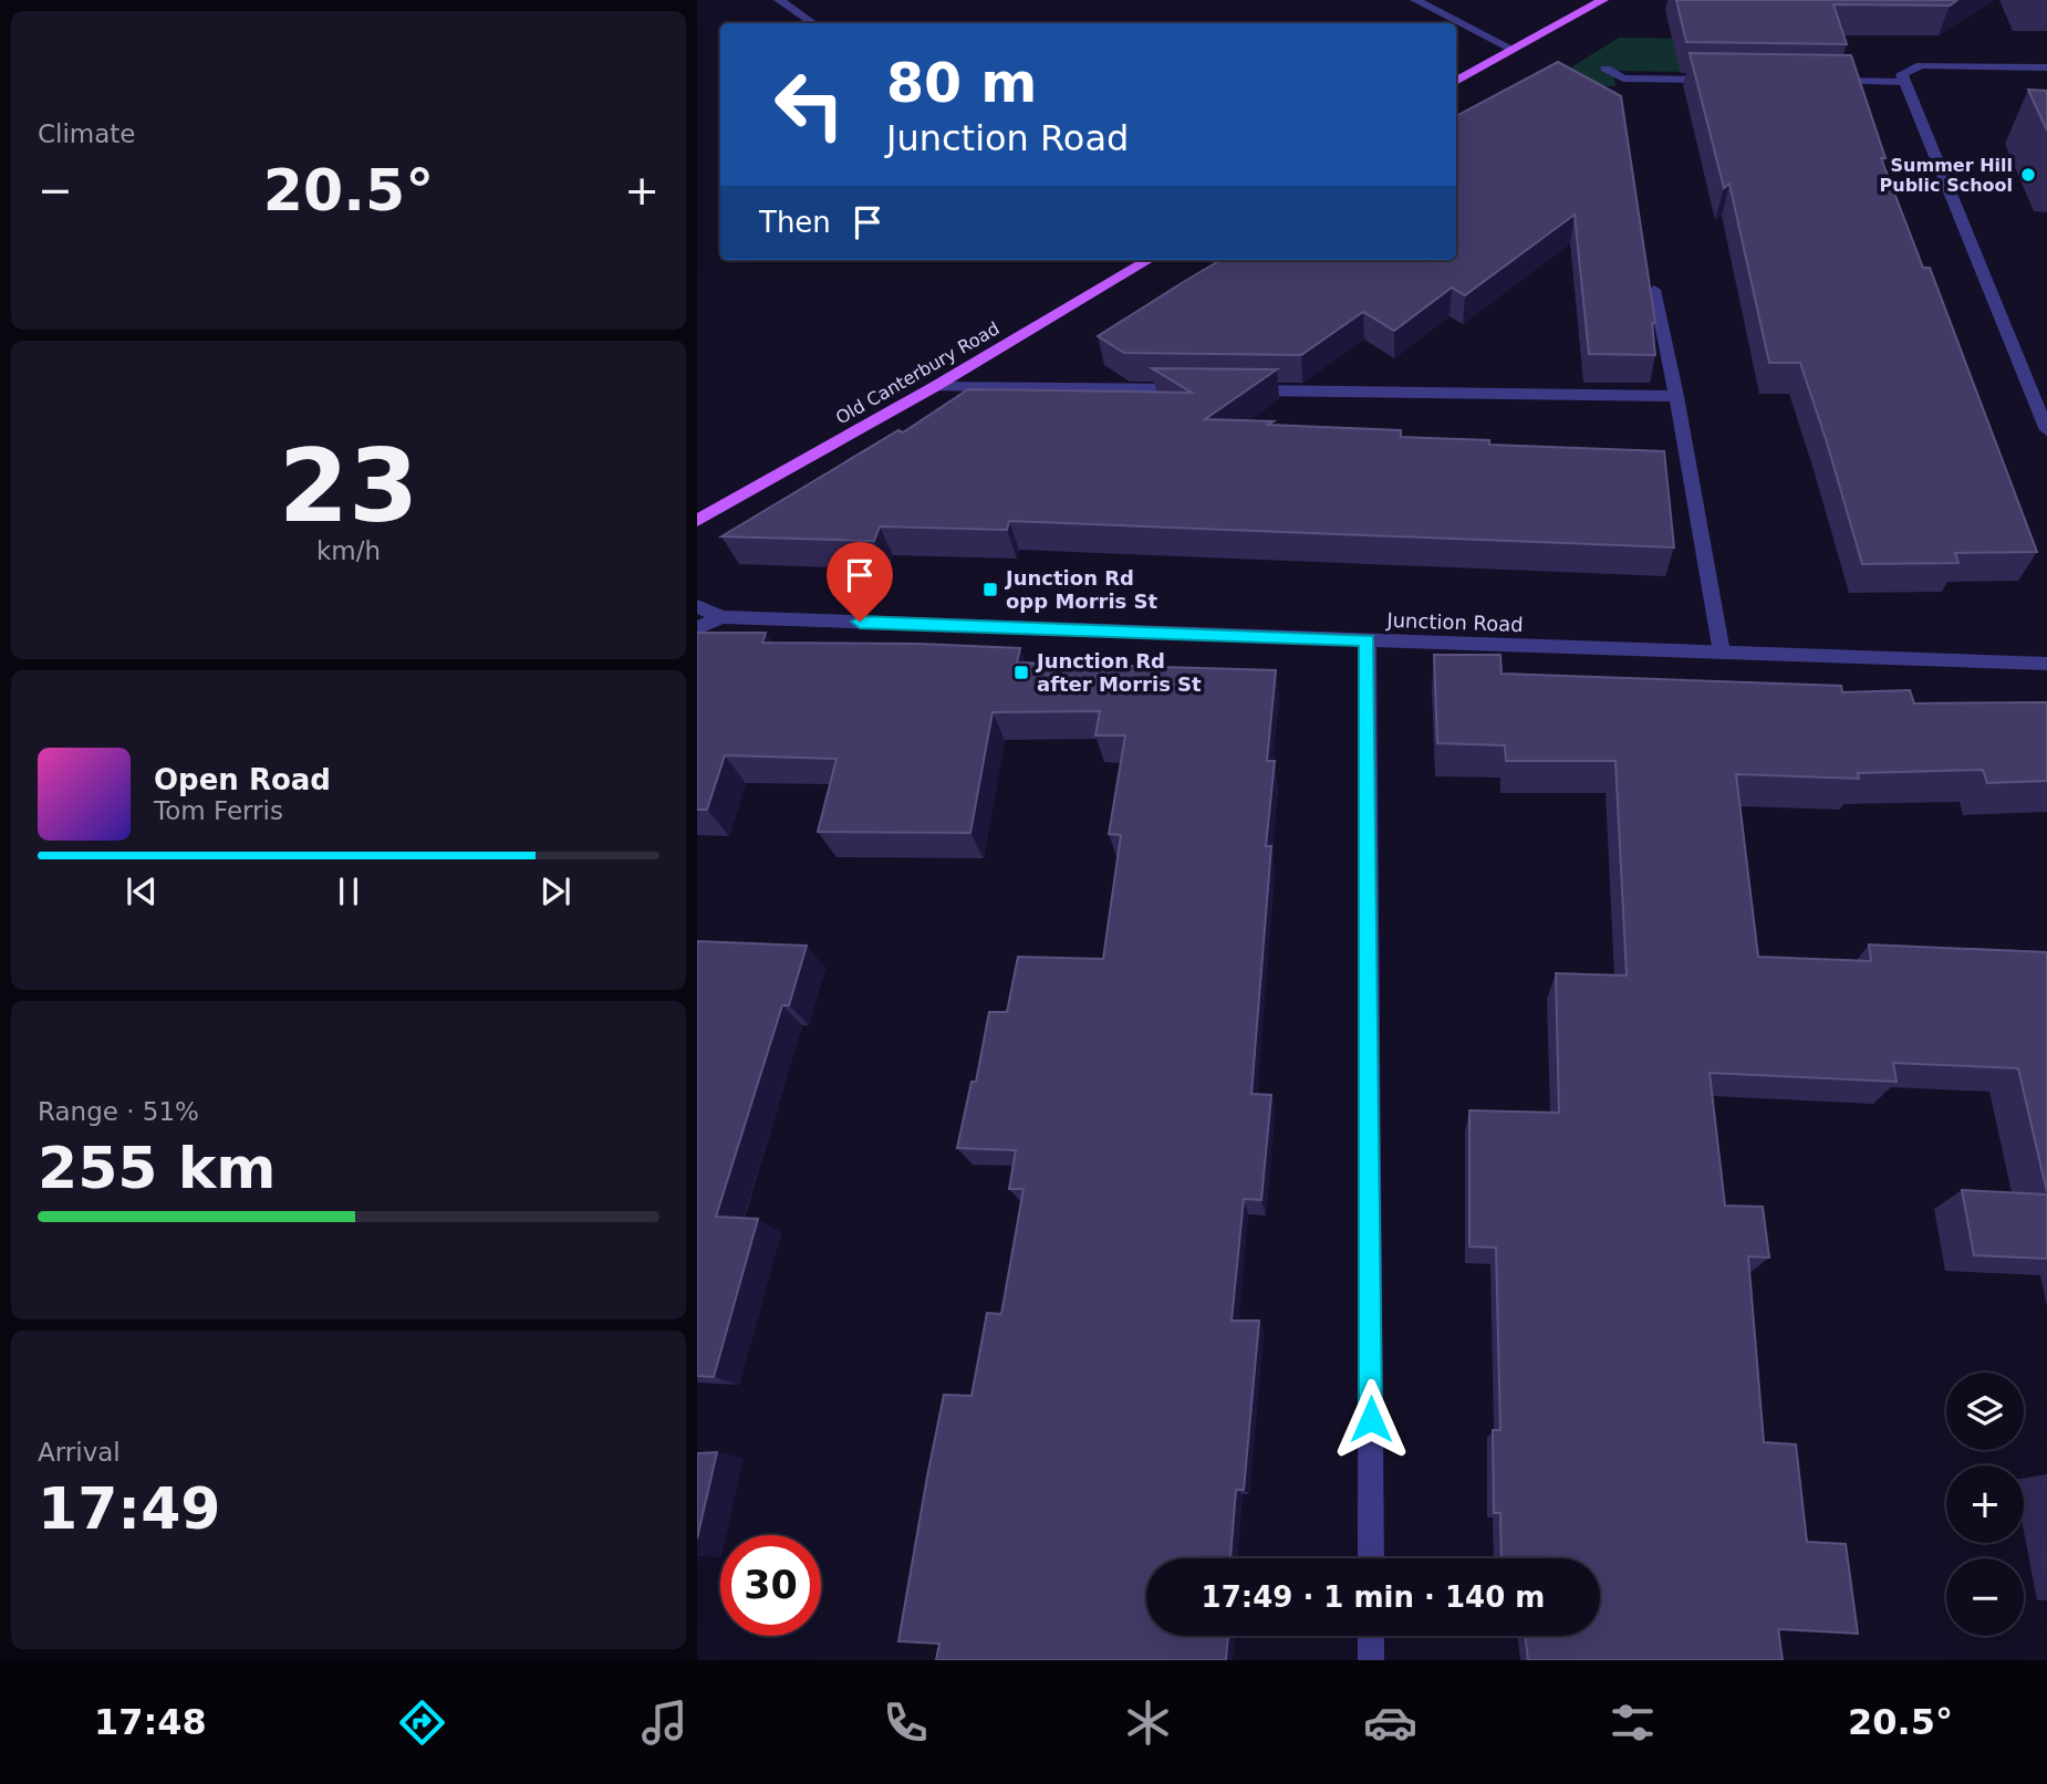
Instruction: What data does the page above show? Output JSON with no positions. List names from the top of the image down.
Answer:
{
  "streets": {
    "main road": ["Old Canterbury Road"],
    "street": ["Junction Road"]
  },
  "places": {
    "other": ["Summer Hill Public School"],
    "transit": ["Junction Rd opp Morris St", "Junction Rd after Morris St"]
  },
  "page": {
    "tile": [
      "Climate",
      ["23", "km/h"],
      ["Range · 51%", "255 km"],
      ["Arrival", "17:49"]
    ],
    "turn": ["80 m", "Junction Road"],
    "heat": ["−", "20.5°", "+"],
    "then": "Then",
    "song": ["Open Road", "Tom Ferris"],
    "map_buttons": ["+", "−"],
    "limit": "30",
    "trip": "17:49 · 1 min · 140 m",
    "tabs": ["17:48", "20.5°"]
  }
}
